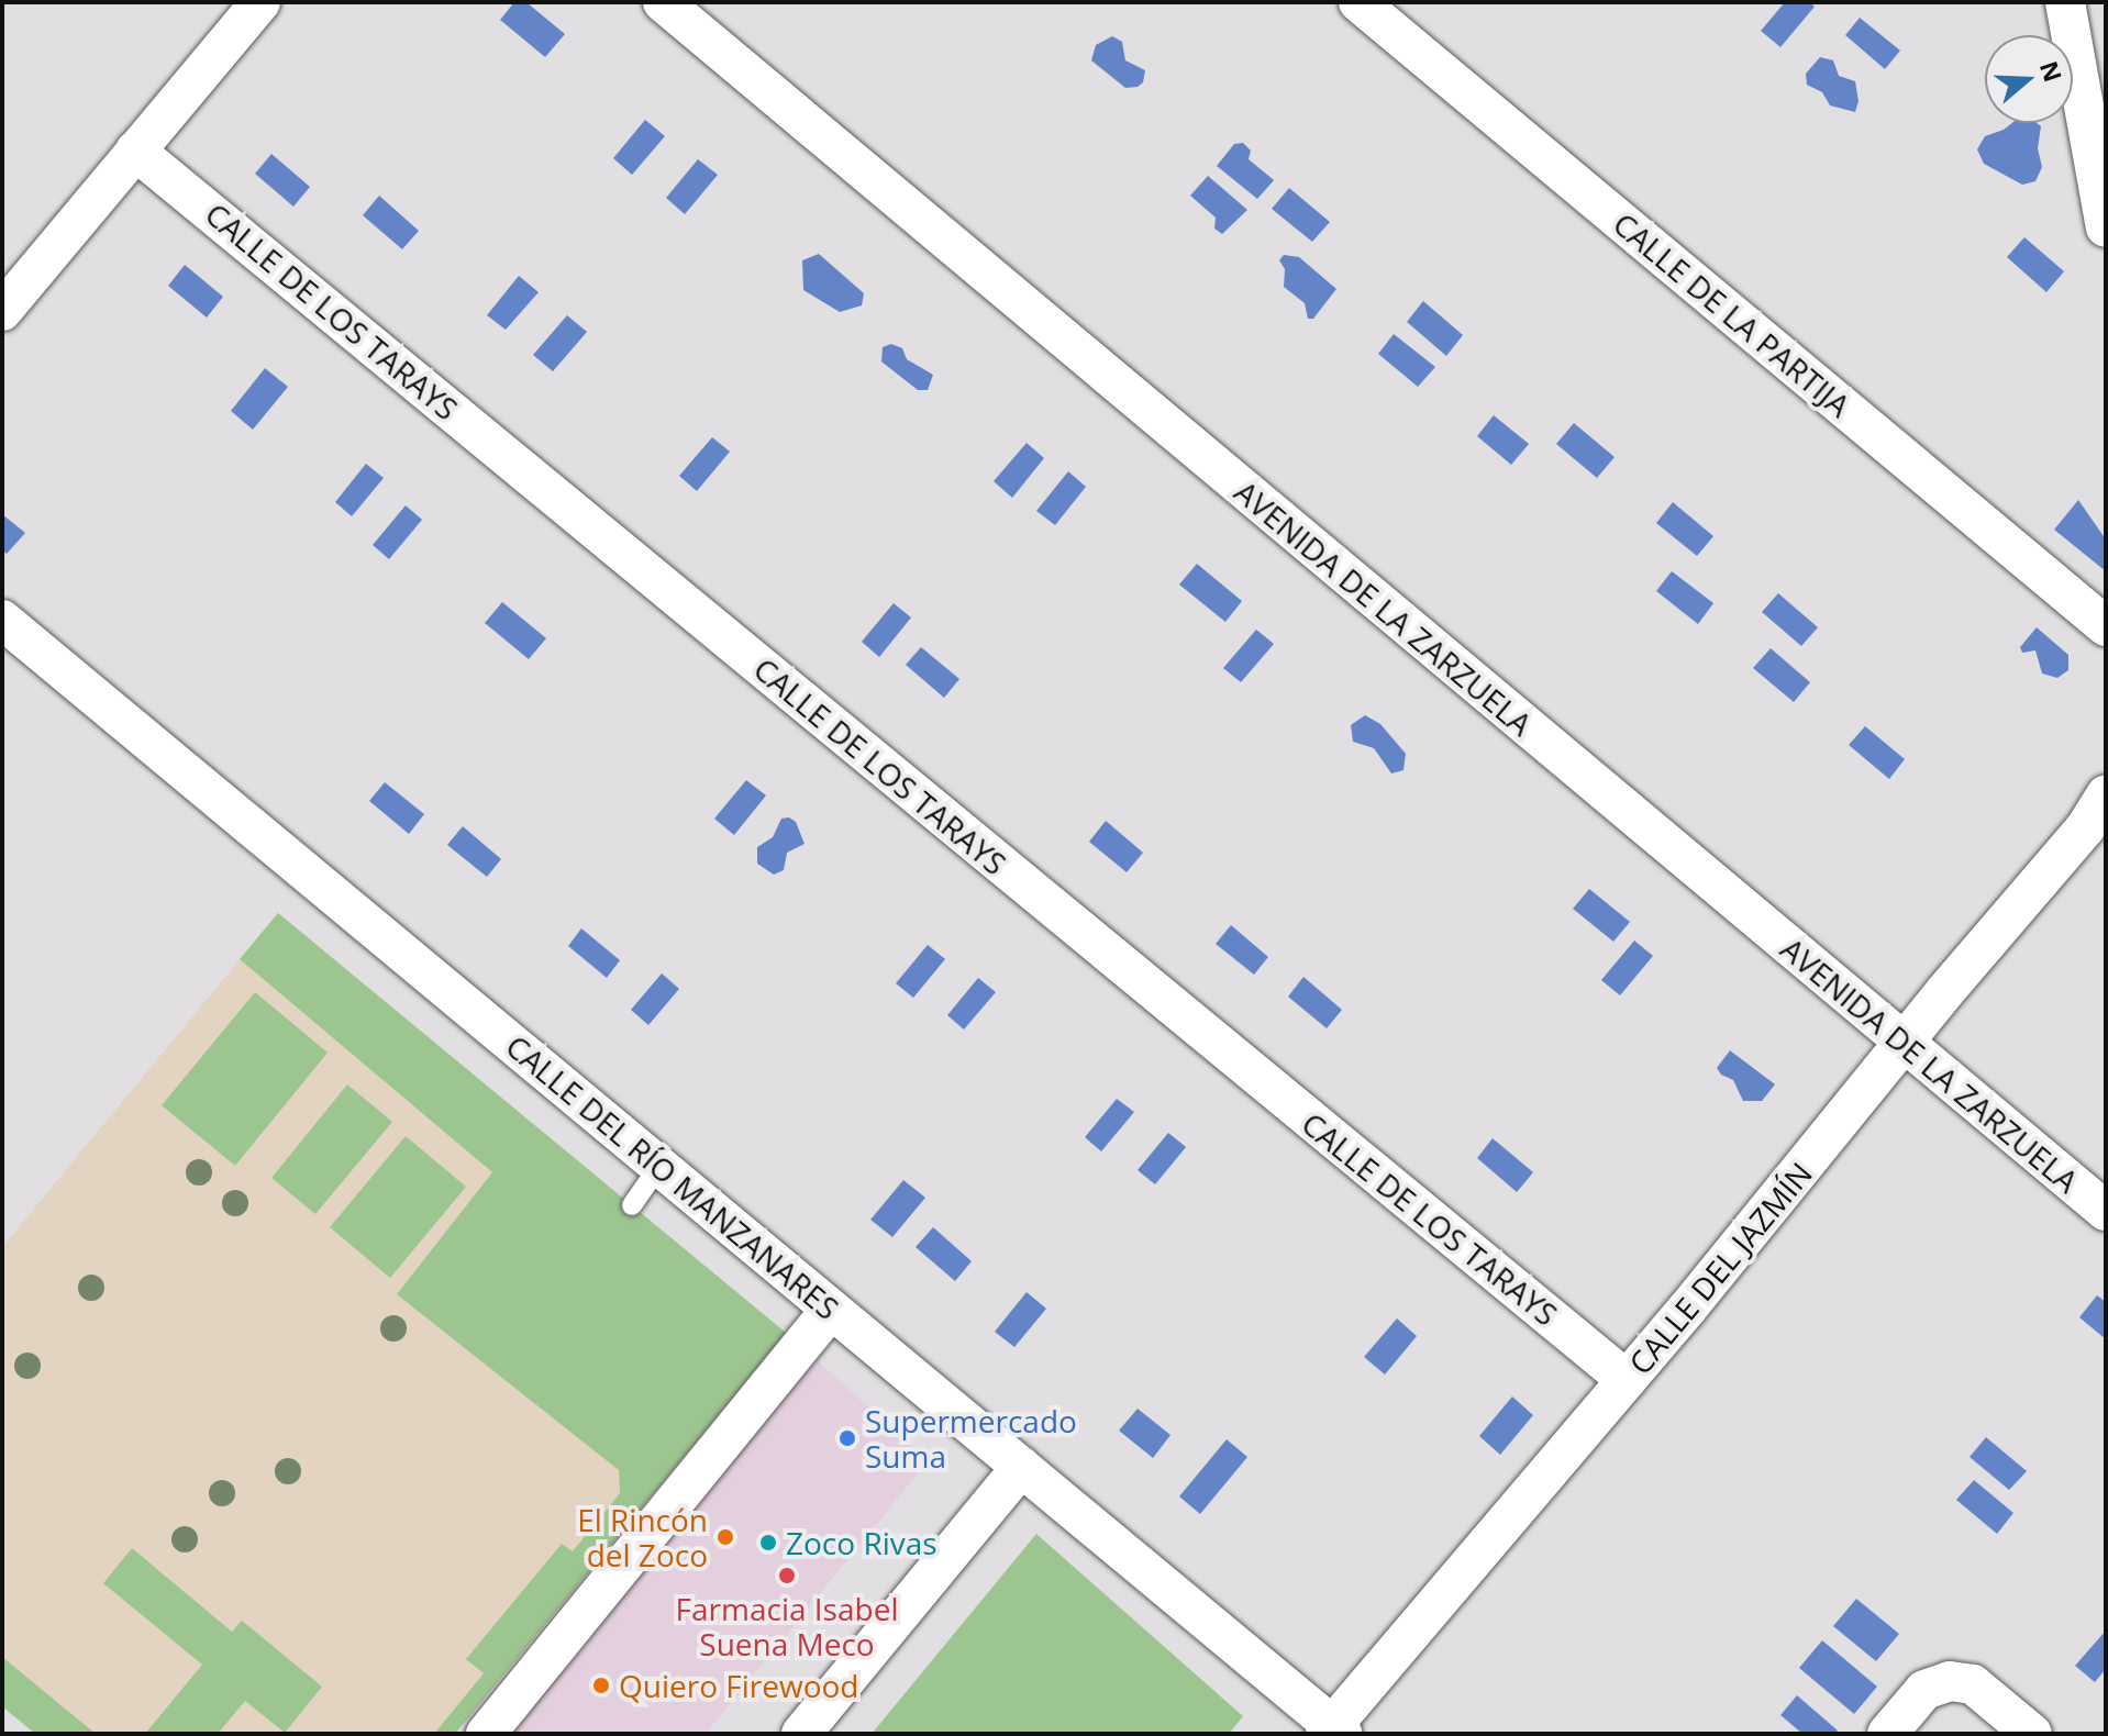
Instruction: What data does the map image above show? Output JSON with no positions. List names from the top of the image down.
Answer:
{
  "streets": {
    "street": [
      "CALLE DE LOS TARAYS",
      "CALLE DE LA PARTIJA",
      "AVENIDA DE LA ZARZUELA",
      "CALLE DEL RÍO MANZANARES",
      "CALLE DEL JAZMÍN"
    ]
  },
  "crossings": [
    ["CALLE DE LOS TARAYS", "CALLE DEL JAZMÍN"],
    ["AVENIDA DE LA ZARZUELA", "CALLE DEL JAZMÍN"],
    ["CALLE DEL RÍO MANZANARES", "CALLE DEL JAZMÍN"]
  ],
  "places": [
    "Supermercado Suma",
    "El Rincón del Zoco",
    "Zoco Rivas",
    "Farmacia Isabel Suena Meco",
    "Quiero Firewood"
  ],
  "north": "right"
}
